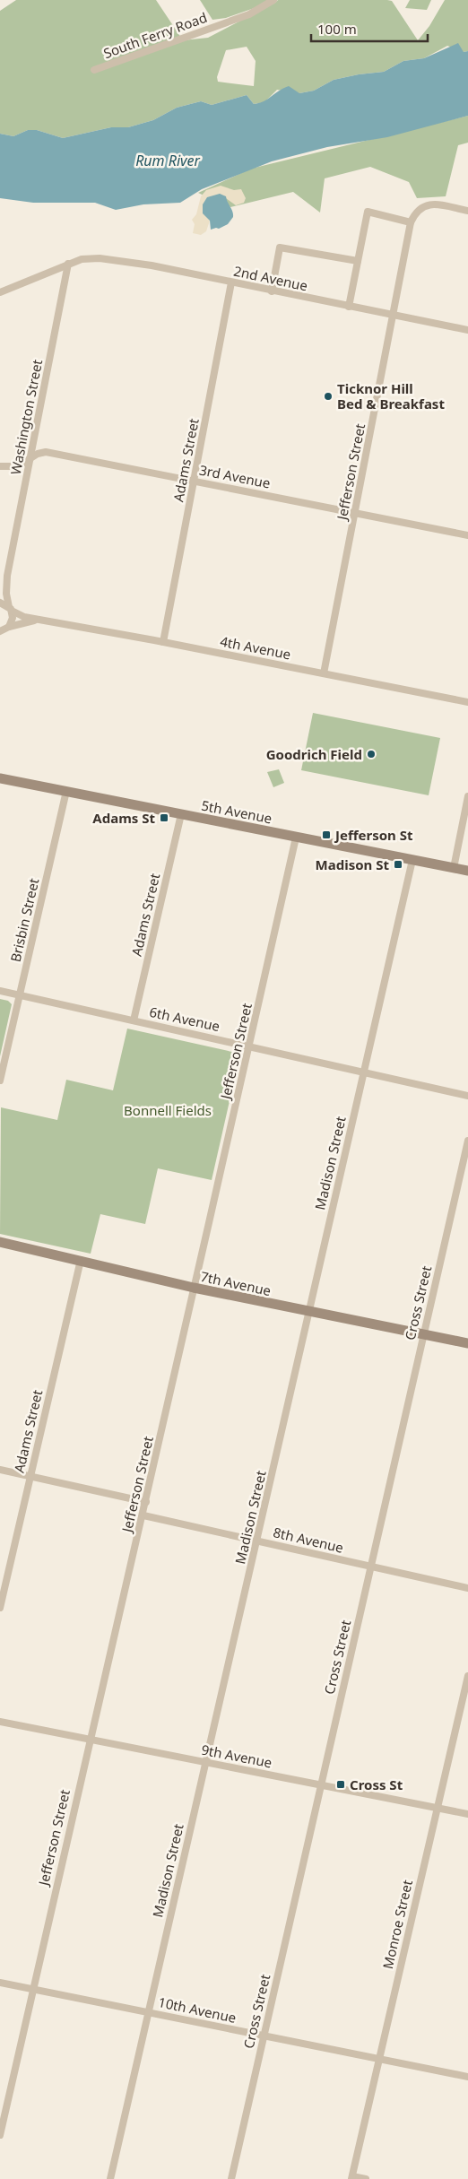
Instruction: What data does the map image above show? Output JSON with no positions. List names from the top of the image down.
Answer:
{
  "streets": {
    "street": [
      "South Ferry Road",
      "2nd Avenue",
      "Washington Street",
      "Adams Street",
      "Jefferson Street",
      "3rd Avenue",
      "4th Avenue",
      "5th Avenue",
      "Brisbin Street",
      "6th Avenue",
      "Madison Street",
      "7th Avenue",
      "Cross Street",
      "8th Avenue",
      "9th Avenue",
      "Monroe Street",
      "10th Avenue"
    ]
  },
  "crossings": [
    ["2nd Avenue", "Washington Street"],
    ["2nd Avenue", "Adams Street"],
    ["2nd Avenue", "Jefferson Street"],
    ["Washington Street", "3rd Avenue"],
    ["Washington Street", "4th Avenue"],
    ["Adams Street", "3rd Avenue"],
    ["Adams Street", "4th Avenue"],
    ["Adams Street", "5th Avenue"],
    ["Adams Street", "6th Avenue"],
    ["Adams Street", "7th Avenue"],
    ["Jefferson Street", "3rd Avenue"],
    ["Jefferson Street", "4th Avenue"],
    ["Jefferson Street", "5th Avenue"],
    ["Jefferson Street", "6th Avenue"],
    ["Jefferson Street", "7th Avenue"],
    ["Jefferson Street", "8th Avenue"],
    ["Jefferson Street", "9th Avenue"],
    ["Jefferson Street", "10th Avenue"],
    ["5th Avenue", "Brisbin Street"],
    ["5th Avenue", "Madison Street"],
    ["Brisbin Street", "6th Avenue"],
    ["6th Avenue", "Madison Street"],
    ["Madison Street", "7th Avenue"],
    ["Madison Street", "8th Avenue"],
    ["Madison Street", "9th Avenue"],
    ["Madison Street", "10th Avenue"],
    ["7th Avenue", "Cross Street"],
    ["Cross Street", "8th Avenue"],
    ["Cross Street", "9th Avenue"],
    ["Cross Street", "10th Avenue"],
    ["9th Avenue", "Monroe Street"],
    ["Monroe Street", "10th Avenue"]
  ],
  "water": ["Rum River"],
  "parks": ["Bonnell Fields"],
  "places": {
    "other": ["Ticknor Hill Bed & Breakfast", "Goodrich Field"],
    "transit": [
      "Adams St",
      "Jefferson St",
      "Madison St",
      "Cross St"
    ]
  },
  "scale_bar": "100 m"
}
